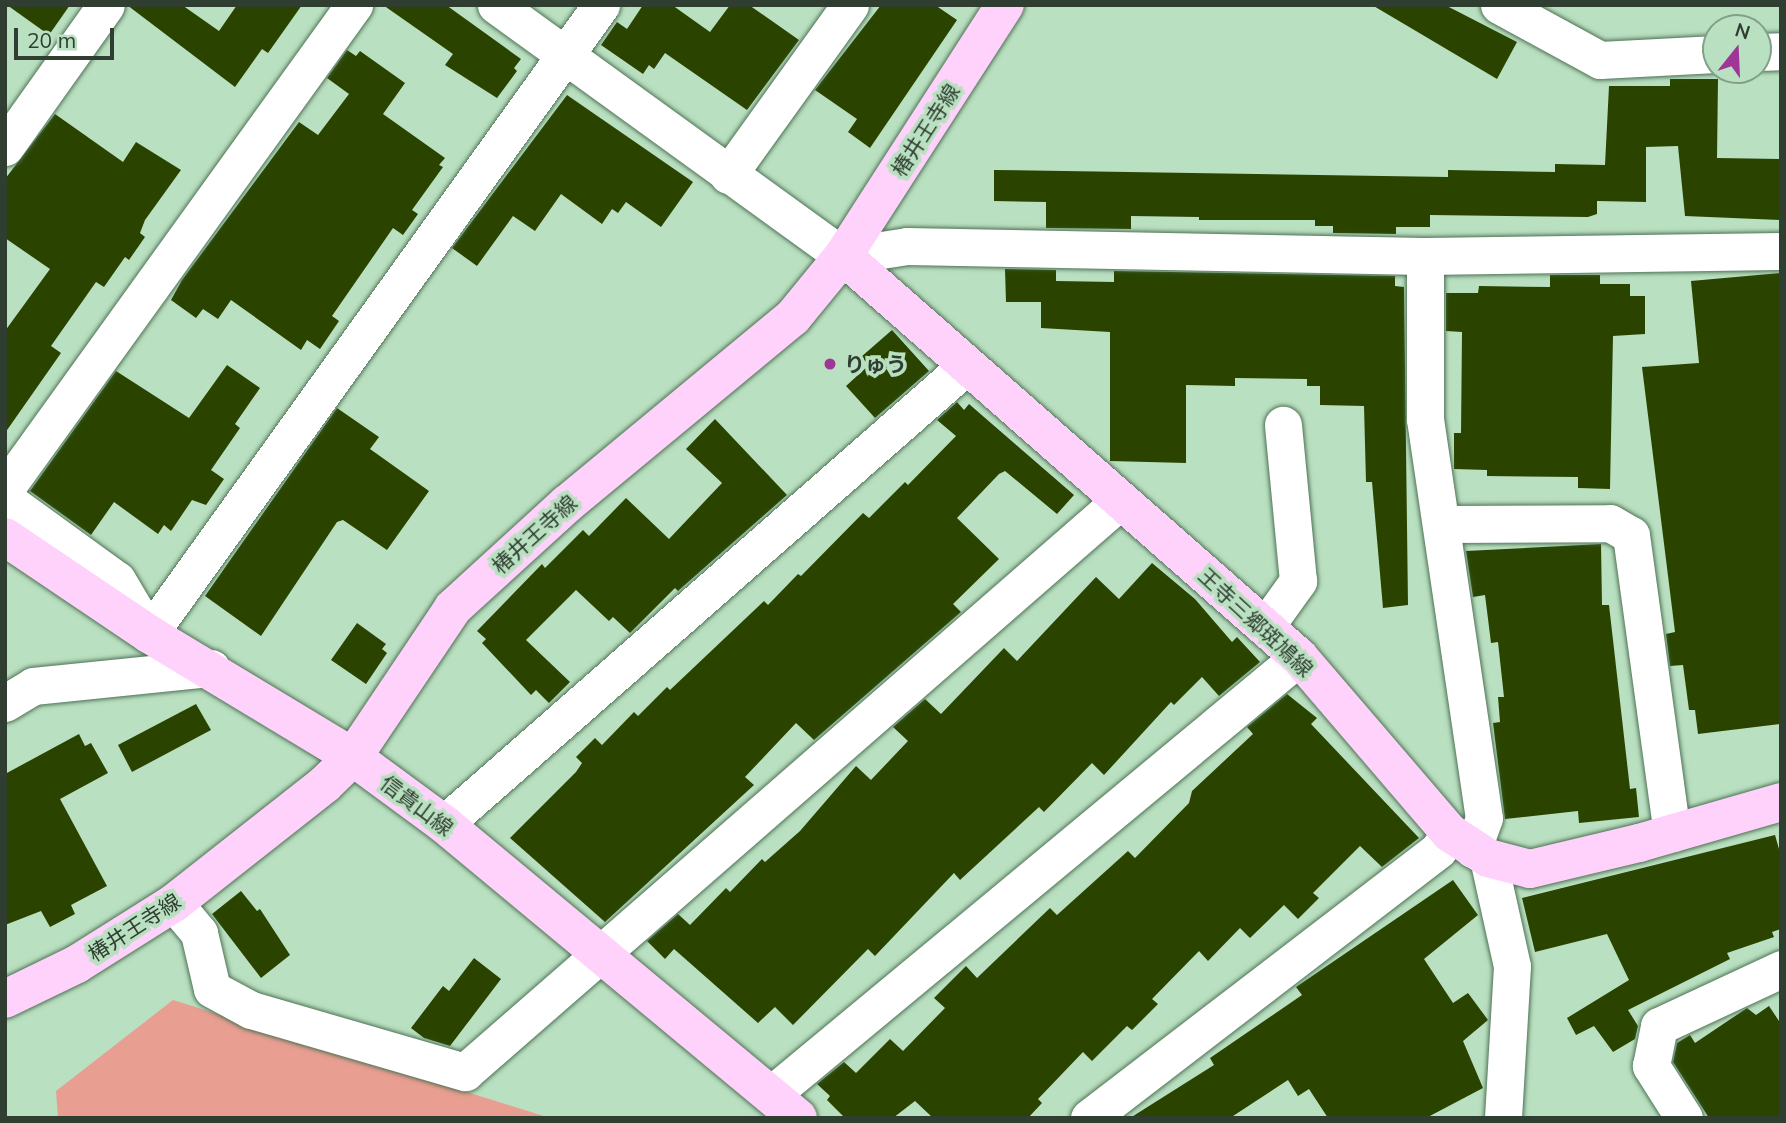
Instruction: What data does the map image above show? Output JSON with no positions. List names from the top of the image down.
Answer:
{
  "streets": {
    "main road": ["椿井王寺線", "王寺三郷斑鳩線", "信貴山線"]
  },
  "crossings": [
    ["椿井王寺線", "王寺三郷斑鳩線"],
    ["椿井王寺線", "信貴山線"]
  ],
  "places": ["りゅう"],
  "scale_bar": "20 m",
  "north": "top"
}
